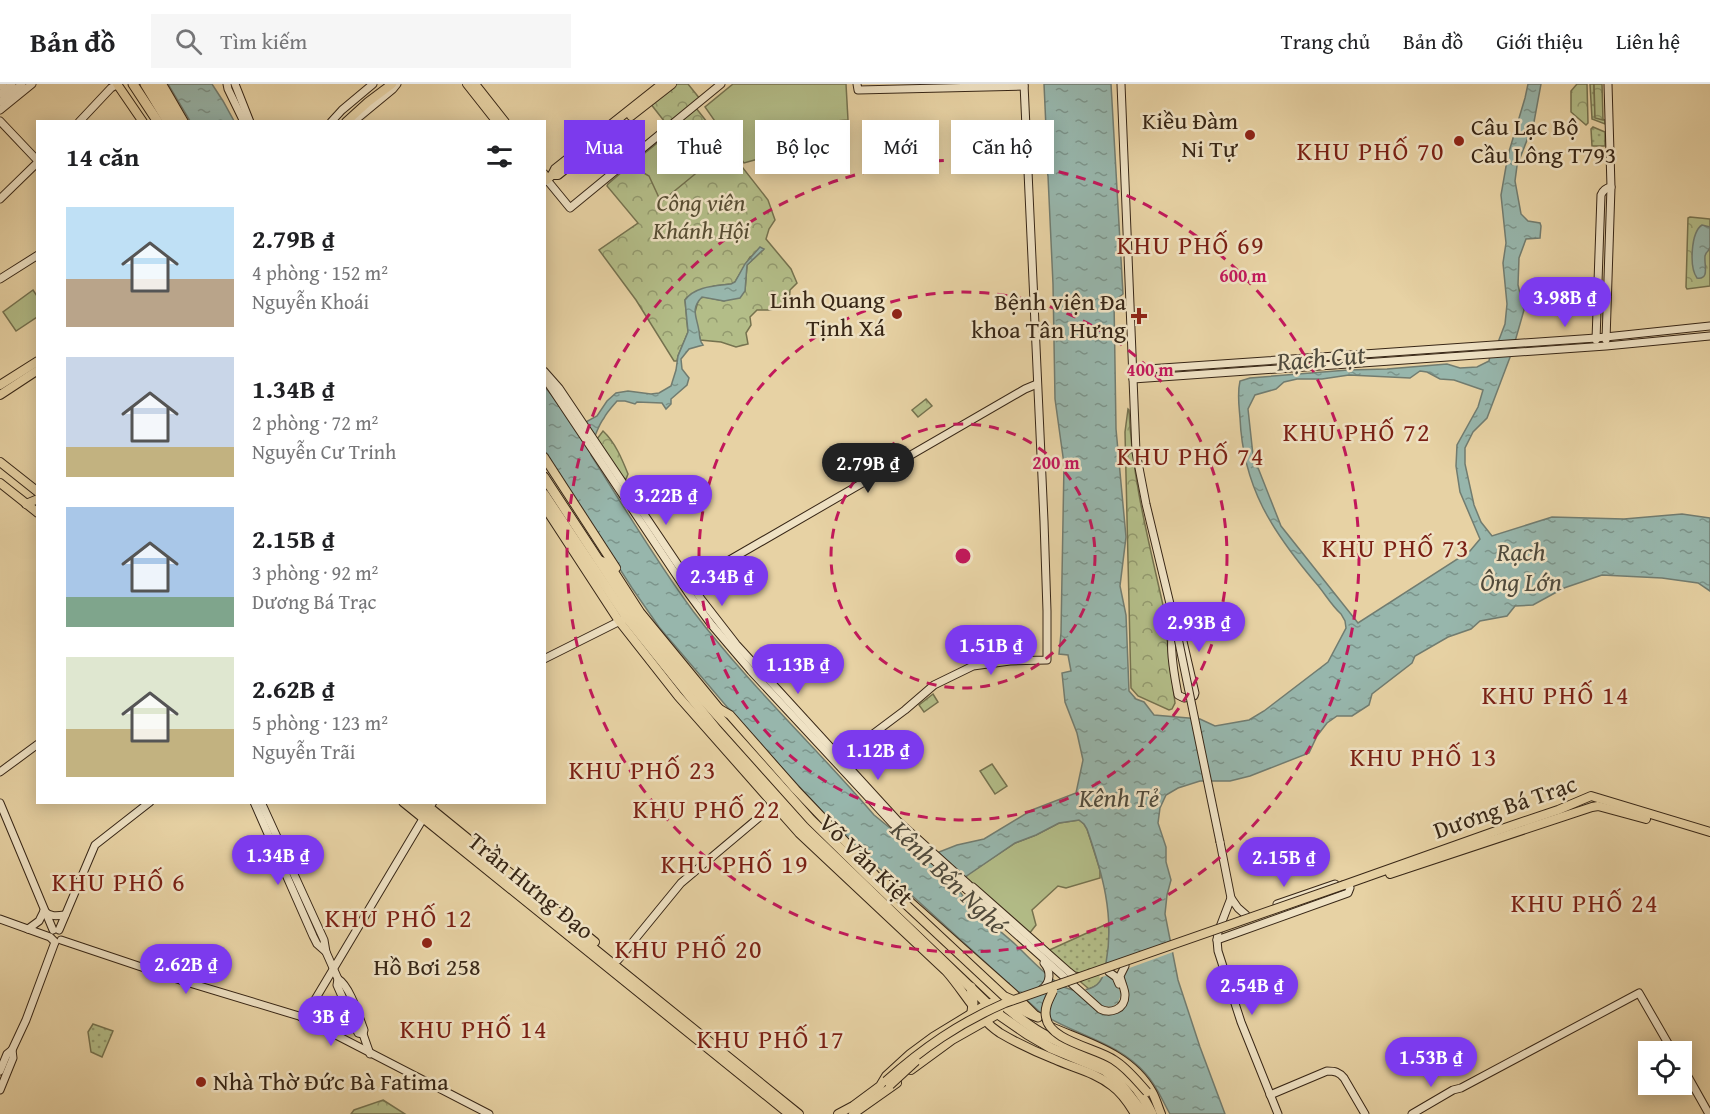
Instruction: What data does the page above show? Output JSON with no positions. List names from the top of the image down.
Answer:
{
  "streets": {
    "highway": ["Võ Văn Kiệt"],
    "main road": ["Dương Bá Trạc", "Trần Hưng Đạo"]
  },
  "districts": [
    "KHU PHỐ 70",
    "KHU PHỐ 69",
    "KHU PHỐ 72",
    "KHU PHỐ 74",
    "KHU PHỐ 73",
    "KHU PHỐ 14",
    "KHU PHỐ 13",
    "KHU PHỐ 23",
    "KHU PHỐ 22",
    "KHU PHỐ 19",
    "KHU PHỐ 6",
    "KHU PHỐ 24",
    "KHU PHỐ 12",
    "KHU PHỐ 20",
    "KHU PHỐ 14",
    "KHU PHỐ 17"
  ],
  "water": [
    "Rạch Cụt",
    "Rạch Ông Lớn",
    "Kênh Tẻ",
    "Kênh Bến Nghé"
  ],
  "parks": ["Công viên Khánh Hội"],
  "places": {
    "other": [
      "Kiều Đàm Ni Tự",
      "Câu Lạc Bộ Cầu Lông T793",
      "Linh Quang Tịnh Xá",
      "Hồ Bơi 258",
      "Nhà Thờ Đức Bà Fatima"
    ],
    "health": ["Bệnh viện Đa khoa Tân Hưng"]
  },
  "page": {
    "header": "Bản đồ",
    "search": "Tìm kiếm",
    "nav": [
      "Trang chủ",
      "Bản đồ",
      "Giới thiệu",
      "Liên hệ"
    ],
    "chip": [
      "Mua",
      "Thuê",
      "Bộ lọc",
      "Mới",
      "Căn hộ"
    ],
    "heading": "14 căn",
    "list": [
      {
        "name": "2.79B ₫",
        "note": "4 phòng · 152 m² · Nguyễn Khoái"
      },
      {
        "name": "1.34B ₫",
        "note": "2 phòng · 72 m² · Nguyễn Cư Trinh"
      },
      {
        "name": "2.15B ₫",
        "note": "3 phòng · 92 m² · Dương Bá Trạc"
      },
      {
        "name": "2.62B ₫",
        "note": "5 phòng · 123 m² · Nguyễn Trãi"
      }
    ],
    "price": [
      "3.98B ₫",
      "2.79B ₫",
      "3.22B ₫",
      "2.34B ₫",
      "2.93B ₫",
      "1.51B ₫",
      "1.13B ₫",
      "1.12B ₫",
      "1.34B ₫",
      "2.15B ₫",
      "2.62B ₫",
      "2.54B ₫",
      "3B ₫",
      "1.53B ₫"
    ]
  },
  "rings": ["600 m", "400 m", "200 m"]
}
